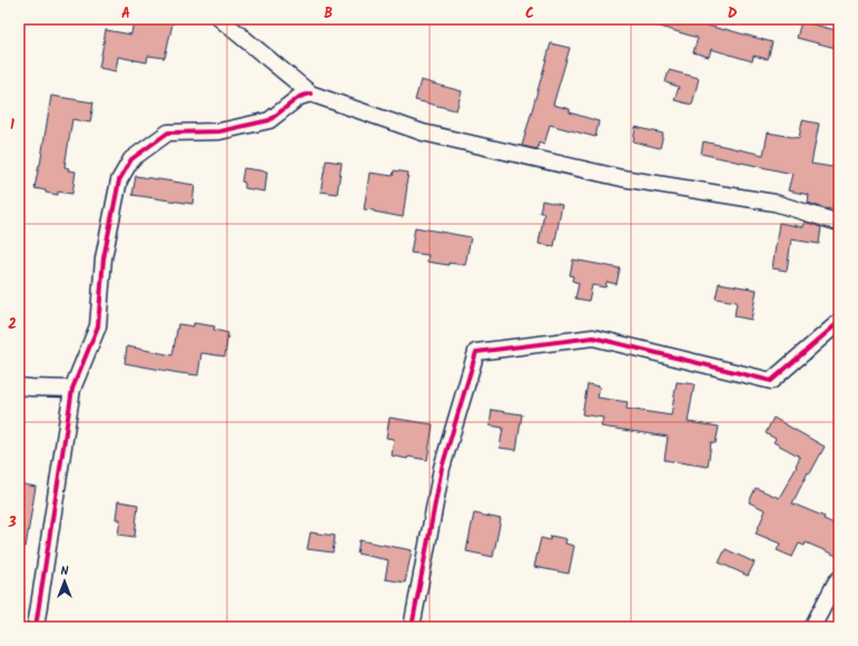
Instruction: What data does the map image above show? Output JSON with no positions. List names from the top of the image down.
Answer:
{
  "north": "top",
  "grid": {
    "columns": [
      "A",
      "B",
      "C",
      "D"
    ],
    "rows": ["1", "2", "3"]
  }
}
